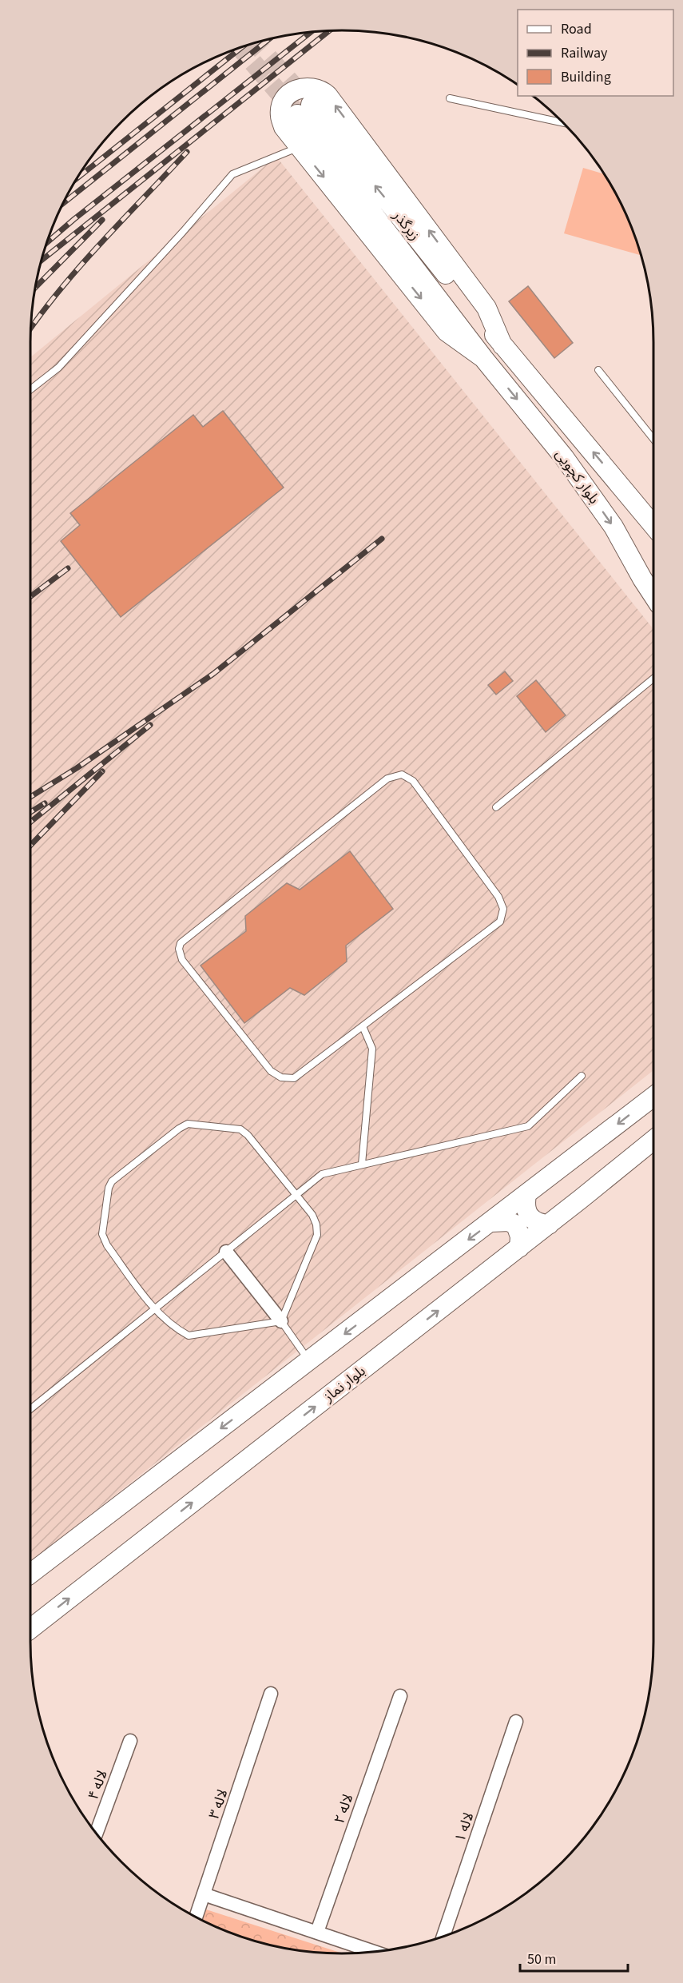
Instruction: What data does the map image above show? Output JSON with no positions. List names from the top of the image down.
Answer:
{
  "streets": {
    "main road": ["زیرگذر", "بلوار کچویی", "بلوار نماز"],
    "street": [
      "لاله ۴",
      "لاله ۳",
      "لاله ۲",
      "لاله ۱"
    ]
  },
  "crossings": [
    ["زیرگذر", "بلوار کچویی"]
  ],
  "legend": ["Road", "Railway", "Building"],
  "scale_bar": "50 m"
}
